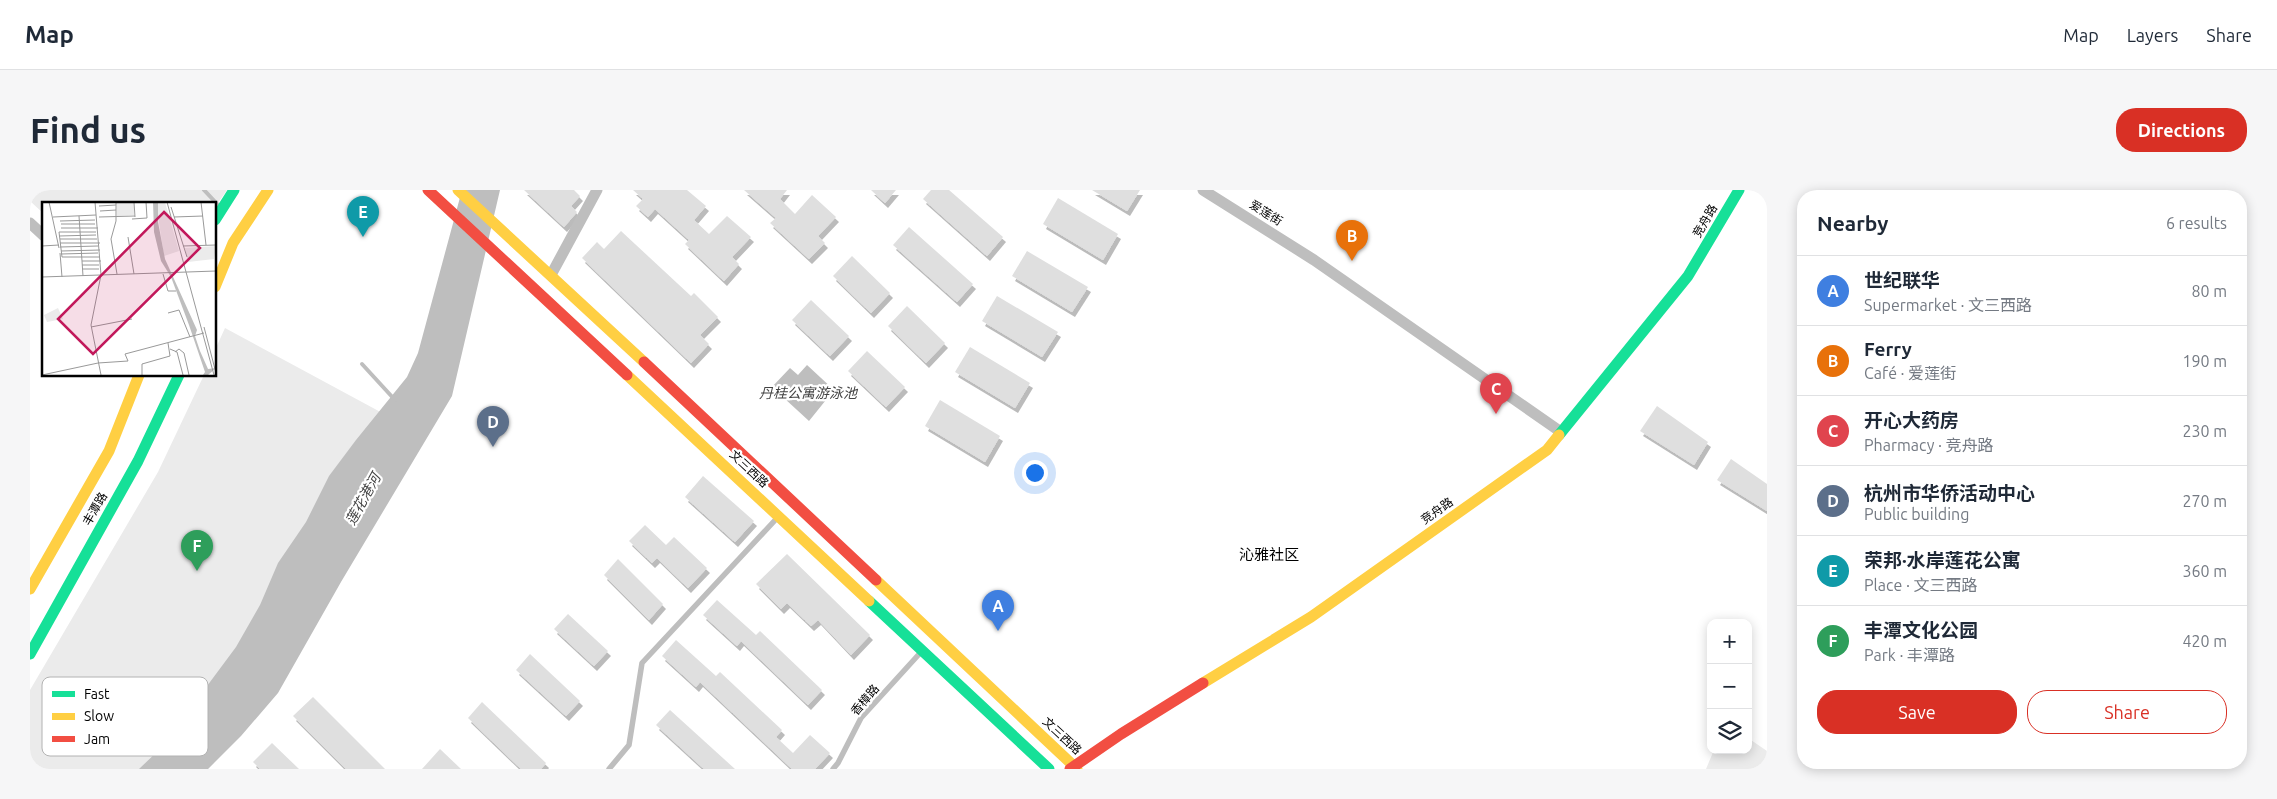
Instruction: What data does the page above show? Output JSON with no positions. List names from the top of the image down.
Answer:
{
  "streets": {
    "main road": ["竞舟路", "文三西路", "丰潭路"],
    "street": ["爱莲街"],
    "lane": ["香樟路"]
  },
  "crossings": [
    ["爱莲街", "竞舟路"],
    ["竞舟路", "文三西路"],
    ["文三西路", "香樟路"]
  ],
  "districts": ["沁雅社区"],
  "water": ["丹桂公寓游泳池", "莲花港河"],
  "legend": ["Fast", "Slow", "Jam"],
  "page": {
    "header": "Map",
    "nav": ["Map", "Layers", "Share"],
    "buttons": [
      "Directions",
      ["Save", "Share"]
    ],
    "title": "Find us",
    "heading": ["Nearby", "6 results"],
    "pins": [
      "E",
      "B",
      "C",
      "D",
      "F",
      "A"
    ],
    "list": [
      {
        "mark": "A",
        "name": "世纪联华",
        "note": "Supermarket · 文三西路",
        "value": "80 m"
      },
      {
        "mark": "B",
        "name": "Ferry",
        "note": "Café · 爱莲街",
        "value": "190 m"
      },
      {
        "mark": "C",
        "name": "开心大药房",
        "note": "Pharmacy · 竞舟路",
        "value": "230 m"
      },
      {
        "mark": "D",
        "name": "杭州市华侨活动中心",
        "note": "Public building",
        "value": "270 m"
      },
      {
        "mark": "E",
        "name": "荣邦·水岸莲花公寓",
        "note": "Place · 文三西路",
        "value": "360 m"
      },
      {
        "mark": "F",
        "name": "丰潭文化公园",
        "note": "Park · 丰潭路",
        "value": "420 m"
      }
    ],
    "map_buttons": ["+", "−"]
  }
}
